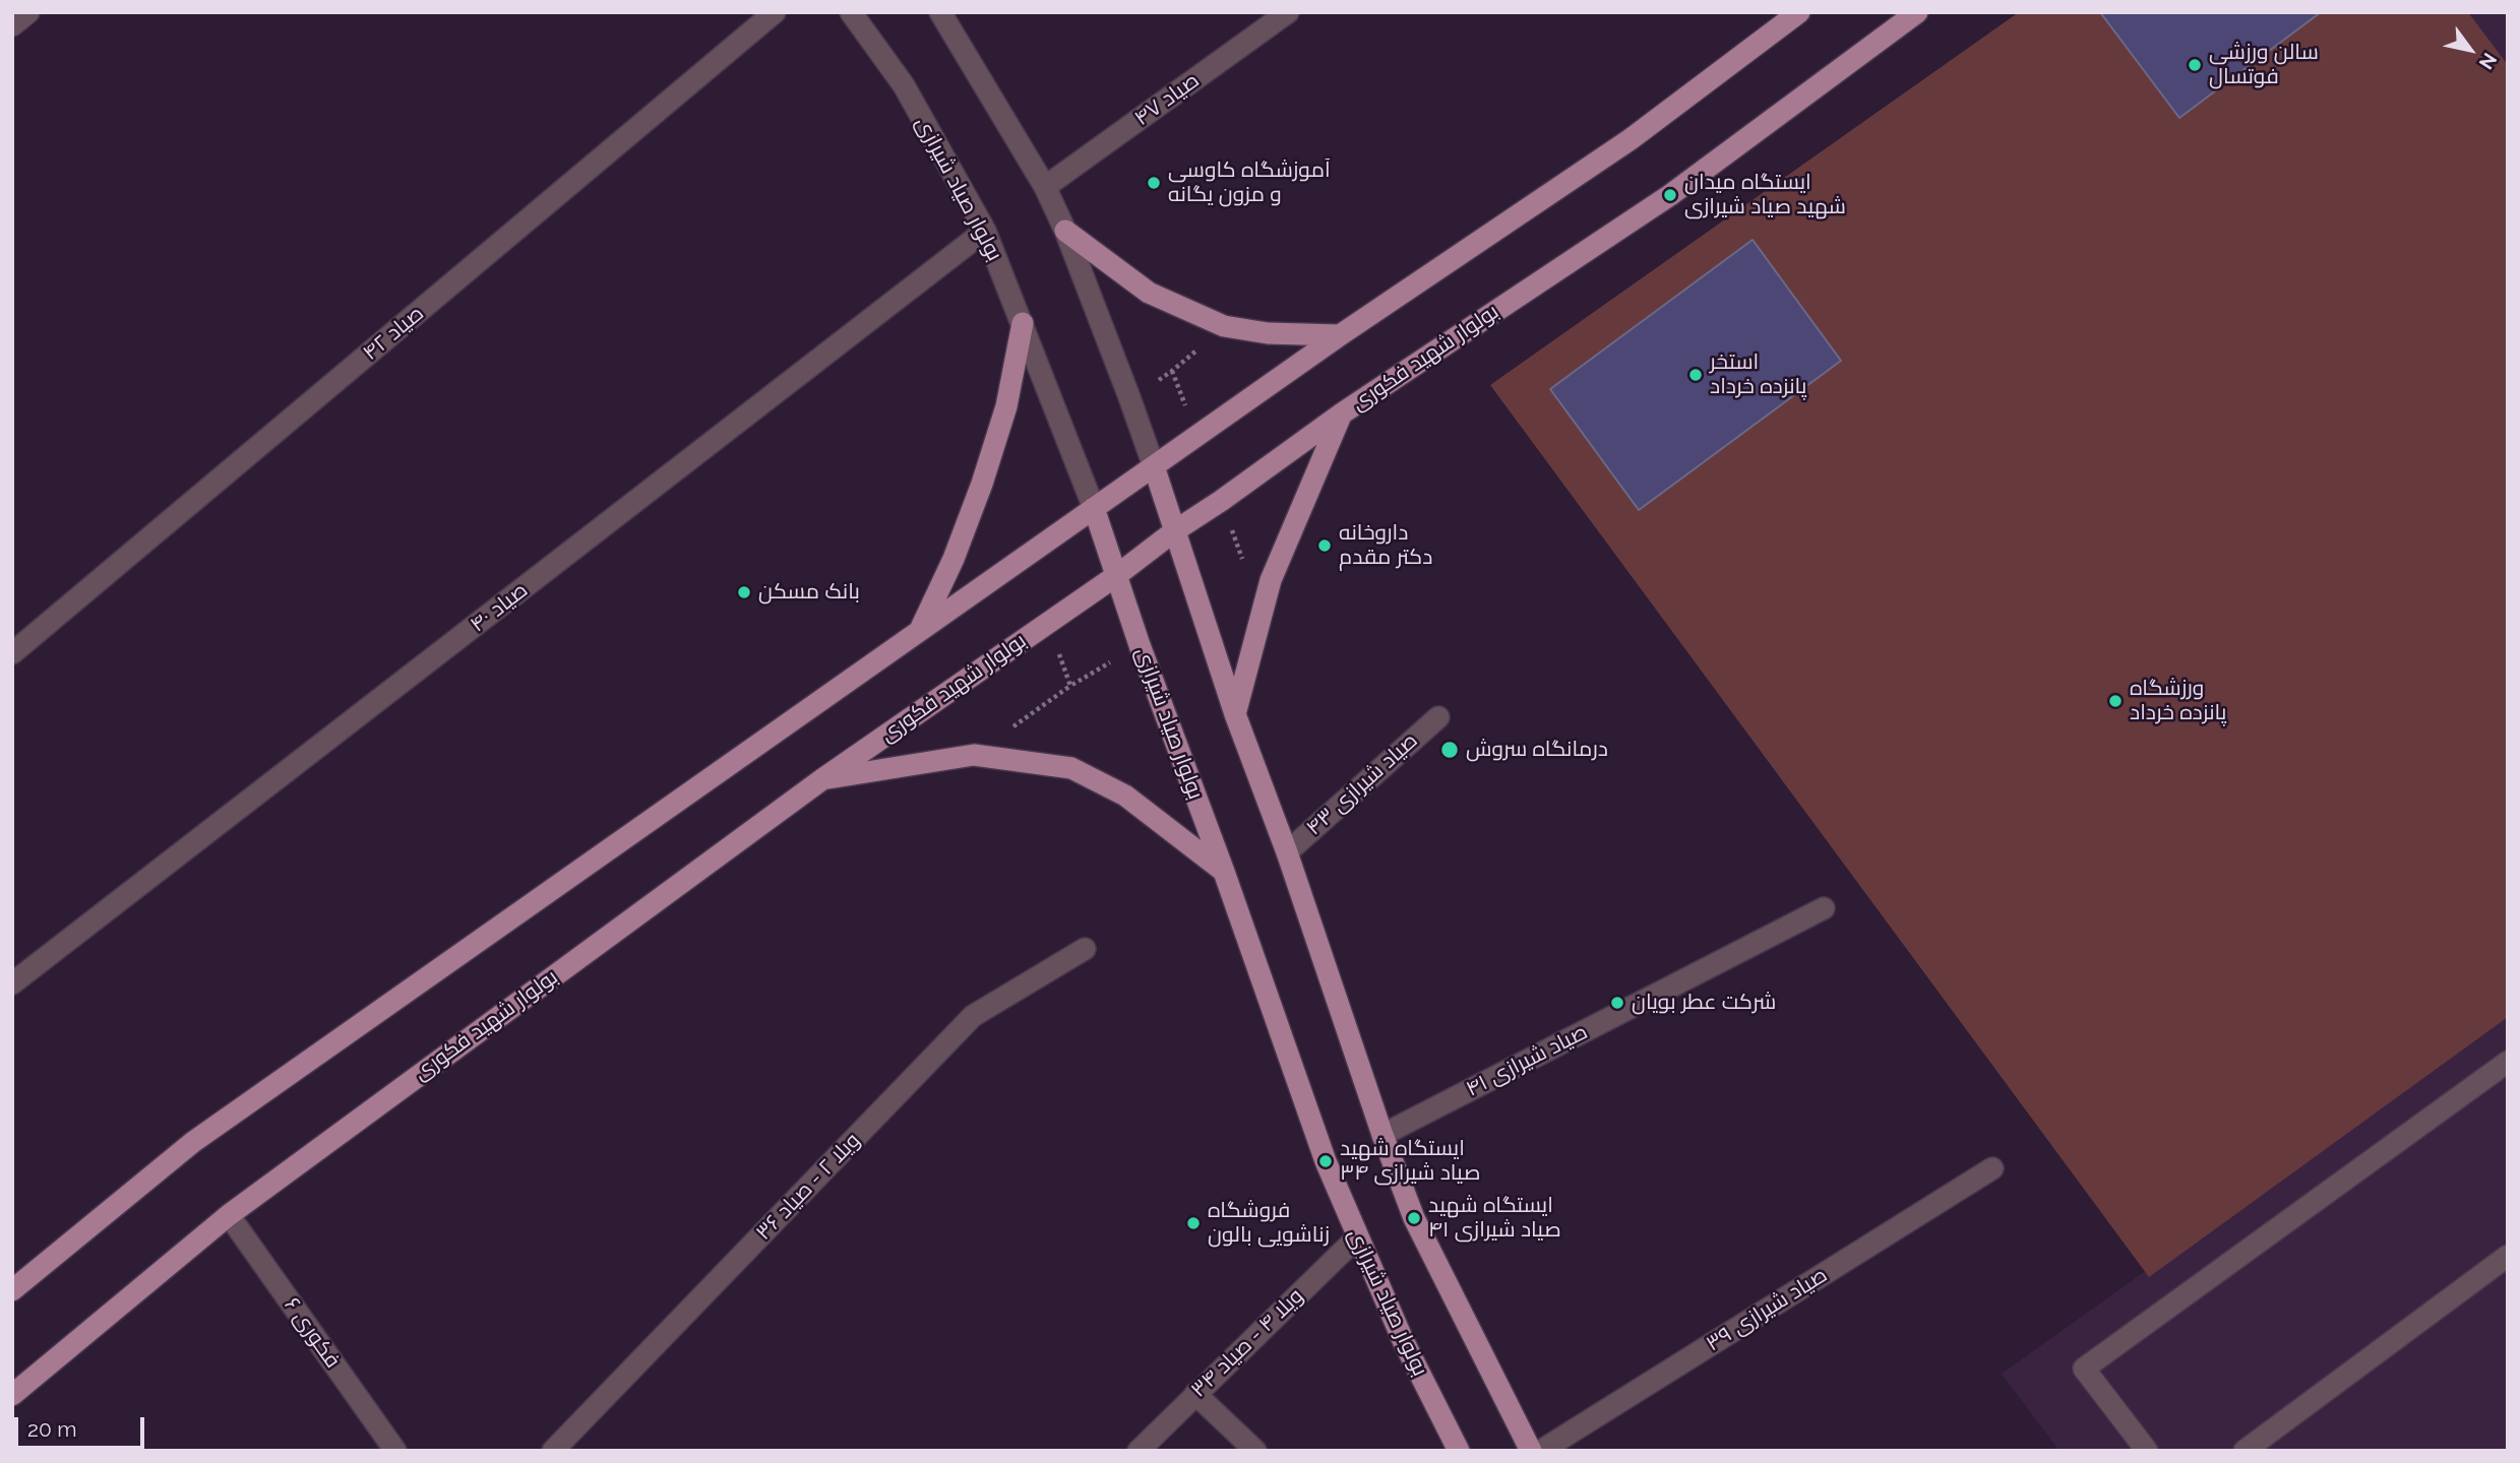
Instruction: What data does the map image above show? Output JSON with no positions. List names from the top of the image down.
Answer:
{
  "streets": {
    "main road": ["بولوار صیاد شیرازی", "بولوار شهید فکوری"],
    "street": [
      "صیاد ۴۷",
      "صیاد ۴۲",
      "صیاد ۴۰",
      "صیاد شیرازی ۴۳",
      "صیاد شیرازی ۴۱",
      "ویلا ۲ - صیاد ۳۶",
      "صیاد شیرازی ۳۹",
      "فکوری ۶",
      "ویلا ۴ - صیاد ۳۴"
    ]
  },
  "crossings": [
    ["بولوار صیاد شیرازی", "بولوار شهید فکوری"],
    ["بولوار صیاد شیرازی", "صیاد ۴۰"],
    ["بولوار صیاد شیرازی", "ویلا ۴ - صیاد ۳۴"],
    ["بولوار شهید فکوری", "فکوری ۶"]
  ],
  "places": [
    "سالن ورزشی فوتسال",
    "آموزشگاه کاوسی و مزون یگانه",
    "ایستگاه میدان شهید صیاد شیرازی",
    "استخر پانزده خرداد",
    "داروخانه دکتر مقدم",
    "بانک مسکن",
    "ورزشگاه پانزده خرداد",
    "درمانگاه سروش",
    "شرکت عطر بویان",
    "ایستگاه شهید صیاد شیرازی ۳۴",
    "ایستگاه شهید صیاد شیرازی ۴۱",
    "فروشگاه زناشویی بالون"
  ],
  "scale_bar": "20 m",
  "north": "bottom right"
}
